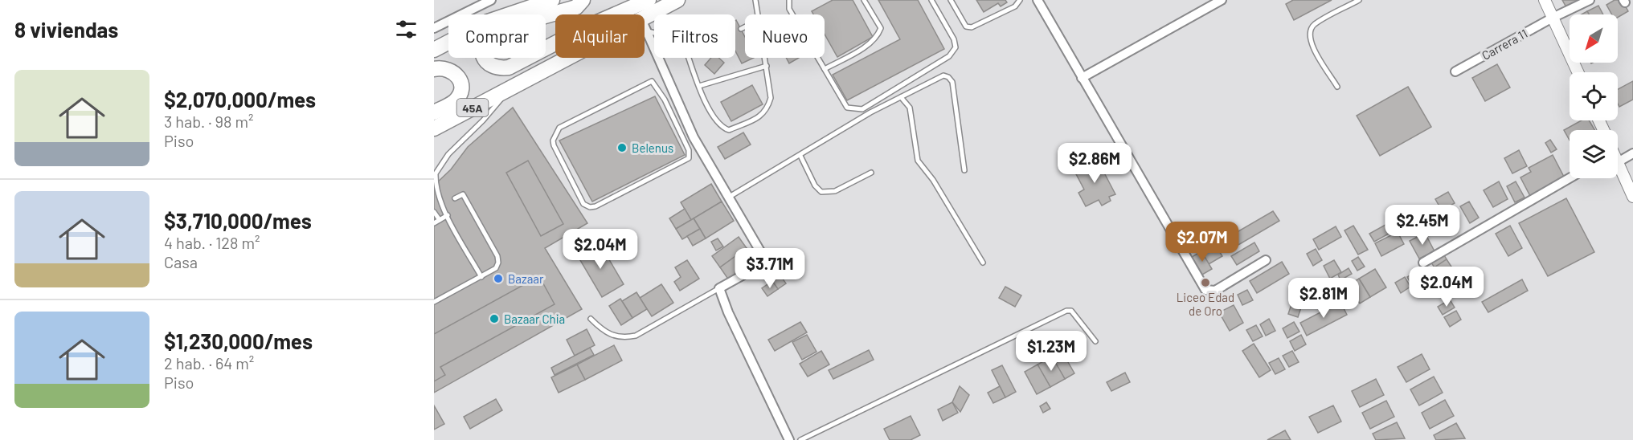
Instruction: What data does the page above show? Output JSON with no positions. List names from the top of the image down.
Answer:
{
  "streets": {
    "highway": ["45A"],
    "street": ["Carrera 11"]
  },
  "places": [
    "Belenus",
    "Bazaar",
    "Liceo Edad de Oro",
    "Bazaar Chia"
  ],
  "north": "bottom left",
  "page": {
    "heading": "8 viviendas",
    "chip": [
      "Comprar",
      "Alquilar",
      "Filtros",
      "Nuevo"
    ],
    "list": [
      {
        "name": "$2,070,000/mes",
        "note": "3 hab. · 98 m² · Piso"
      },
      {
        "name": "$3,710,000/mes",
        "note": "4 hab. · 128 m² · Casa"
      },
      {
        "name": "$1,230,000/mes",
        "note": "2 hab. · 64 m² · Piso"
      }
    ],
    "price": [
      "$2.86M",
      "$2.45M",
      "$2.07M",
      "$2.04M",
      "$3.71M",
      "$2.04M",
      "$2.81M",
      "$1.23M"
    ]
  }
}
